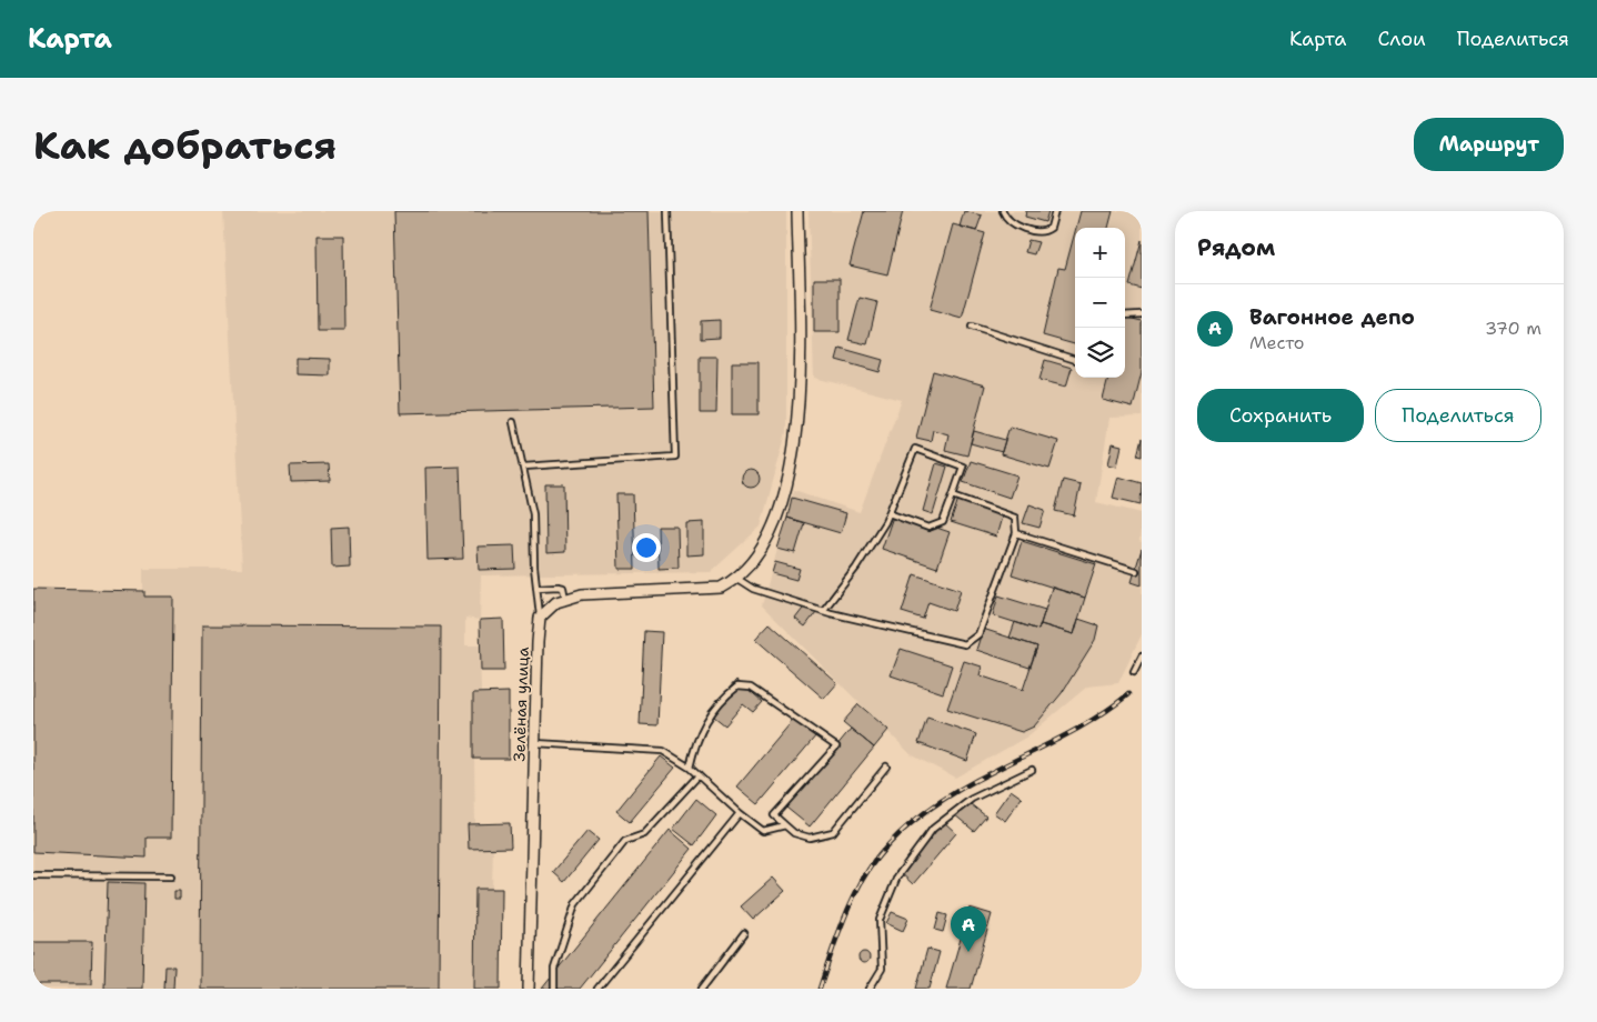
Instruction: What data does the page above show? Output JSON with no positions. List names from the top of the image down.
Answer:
{
  "streets": {
    "street": ["Зелёная улица"]
  },
  "page": {
    "header": "Карта",
    "nav": ["Карта", "Слои", "Поделиться"],
    "buttons": [
      "Маршрут",
      ["Сохранить", "Поделиться"]
    ],
    "title": "Как добраться",
    "heading": "Рядом",
    "map_buttons": ["+", "−"],
    "list": [
      {
        "mark": "A",
        "name": "Вагонное депо",
        "note": "Место",
        "value": "370 m"
      }
    ],
    "pins": "A"
  }
}
